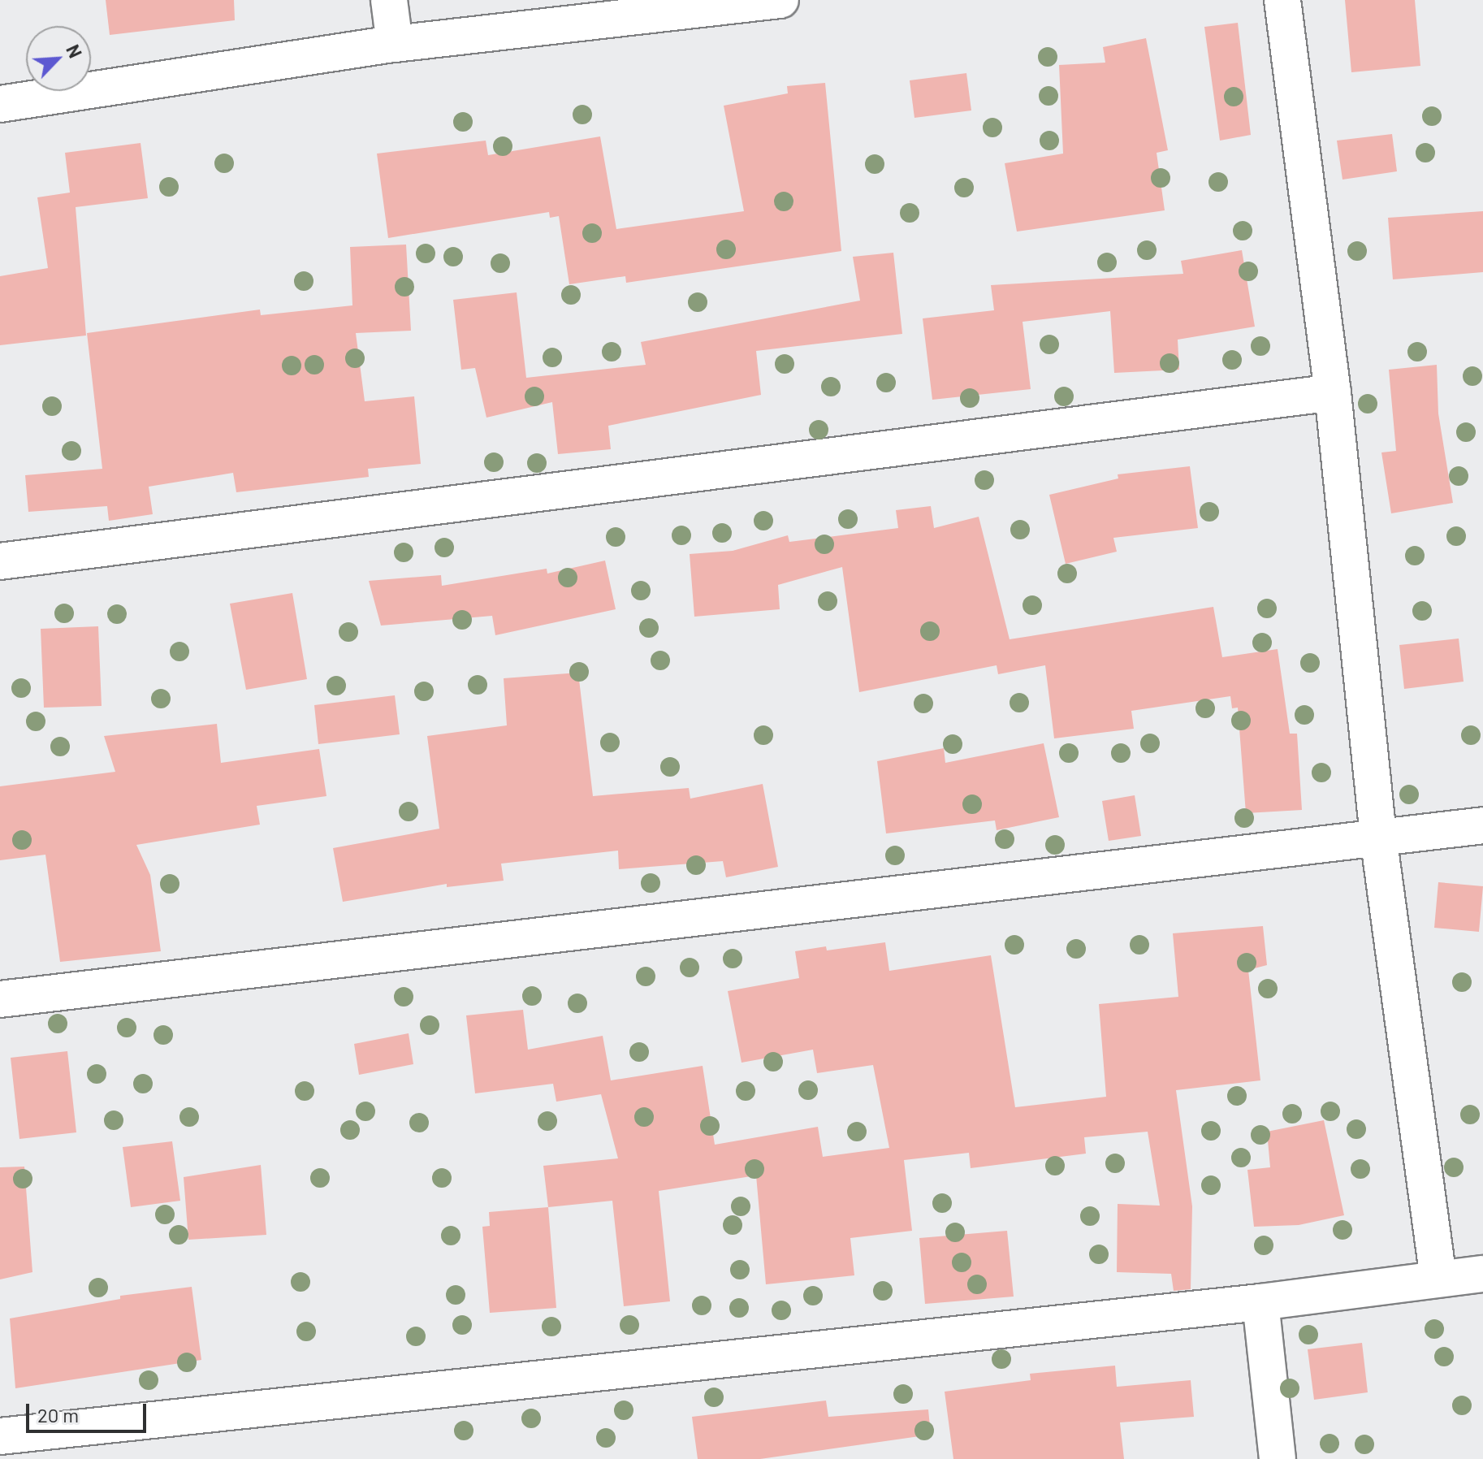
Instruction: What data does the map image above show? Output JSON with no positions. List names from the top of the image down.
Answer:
{
  "scale_bar": "20 m",
  "north": "top right"
}
